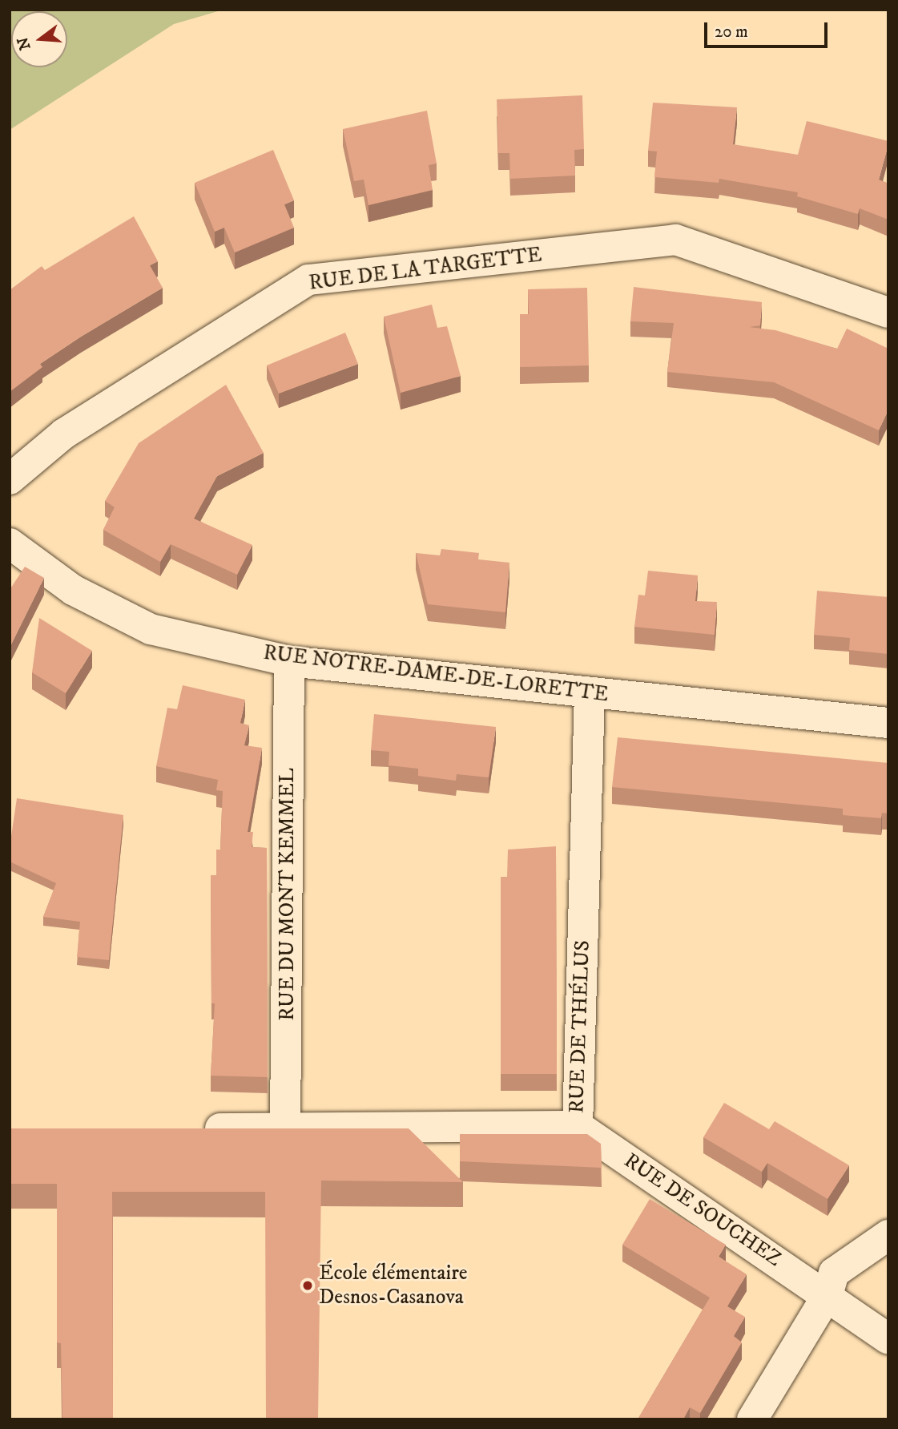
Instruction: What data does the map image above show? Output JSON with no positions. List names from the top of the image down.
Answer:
{
  "streets": {
    "street": [
      "RUE DE LA TARGETTE",
      "RUE NOTRE-DAME-DE-LORETTE",
      "RUE DU MONT KEMMEL",
      "RUE DE THÉLUS",
      "RUE DE SOUCHEZ"
    ]
  },
  "crossings": [
    ["RUE NOTRE-DAME-DE-LORETTE", "RUE DU MONT KEMMEL"],
    ["RUE NOTRE-DAME-DE-LORETTE", "RUE DE THÉLUS"],
    ["RUE DU MONT KEMMEL", "RUE DE THÉLUS"],
    ["RUE DE THÉLUS", "RUE DE SOUCHEZ"]
  ],
  "places": ["École élémentaire Desnos-Casanova"],
  "scale_bar": "20 m",
  "north": "left"
}
